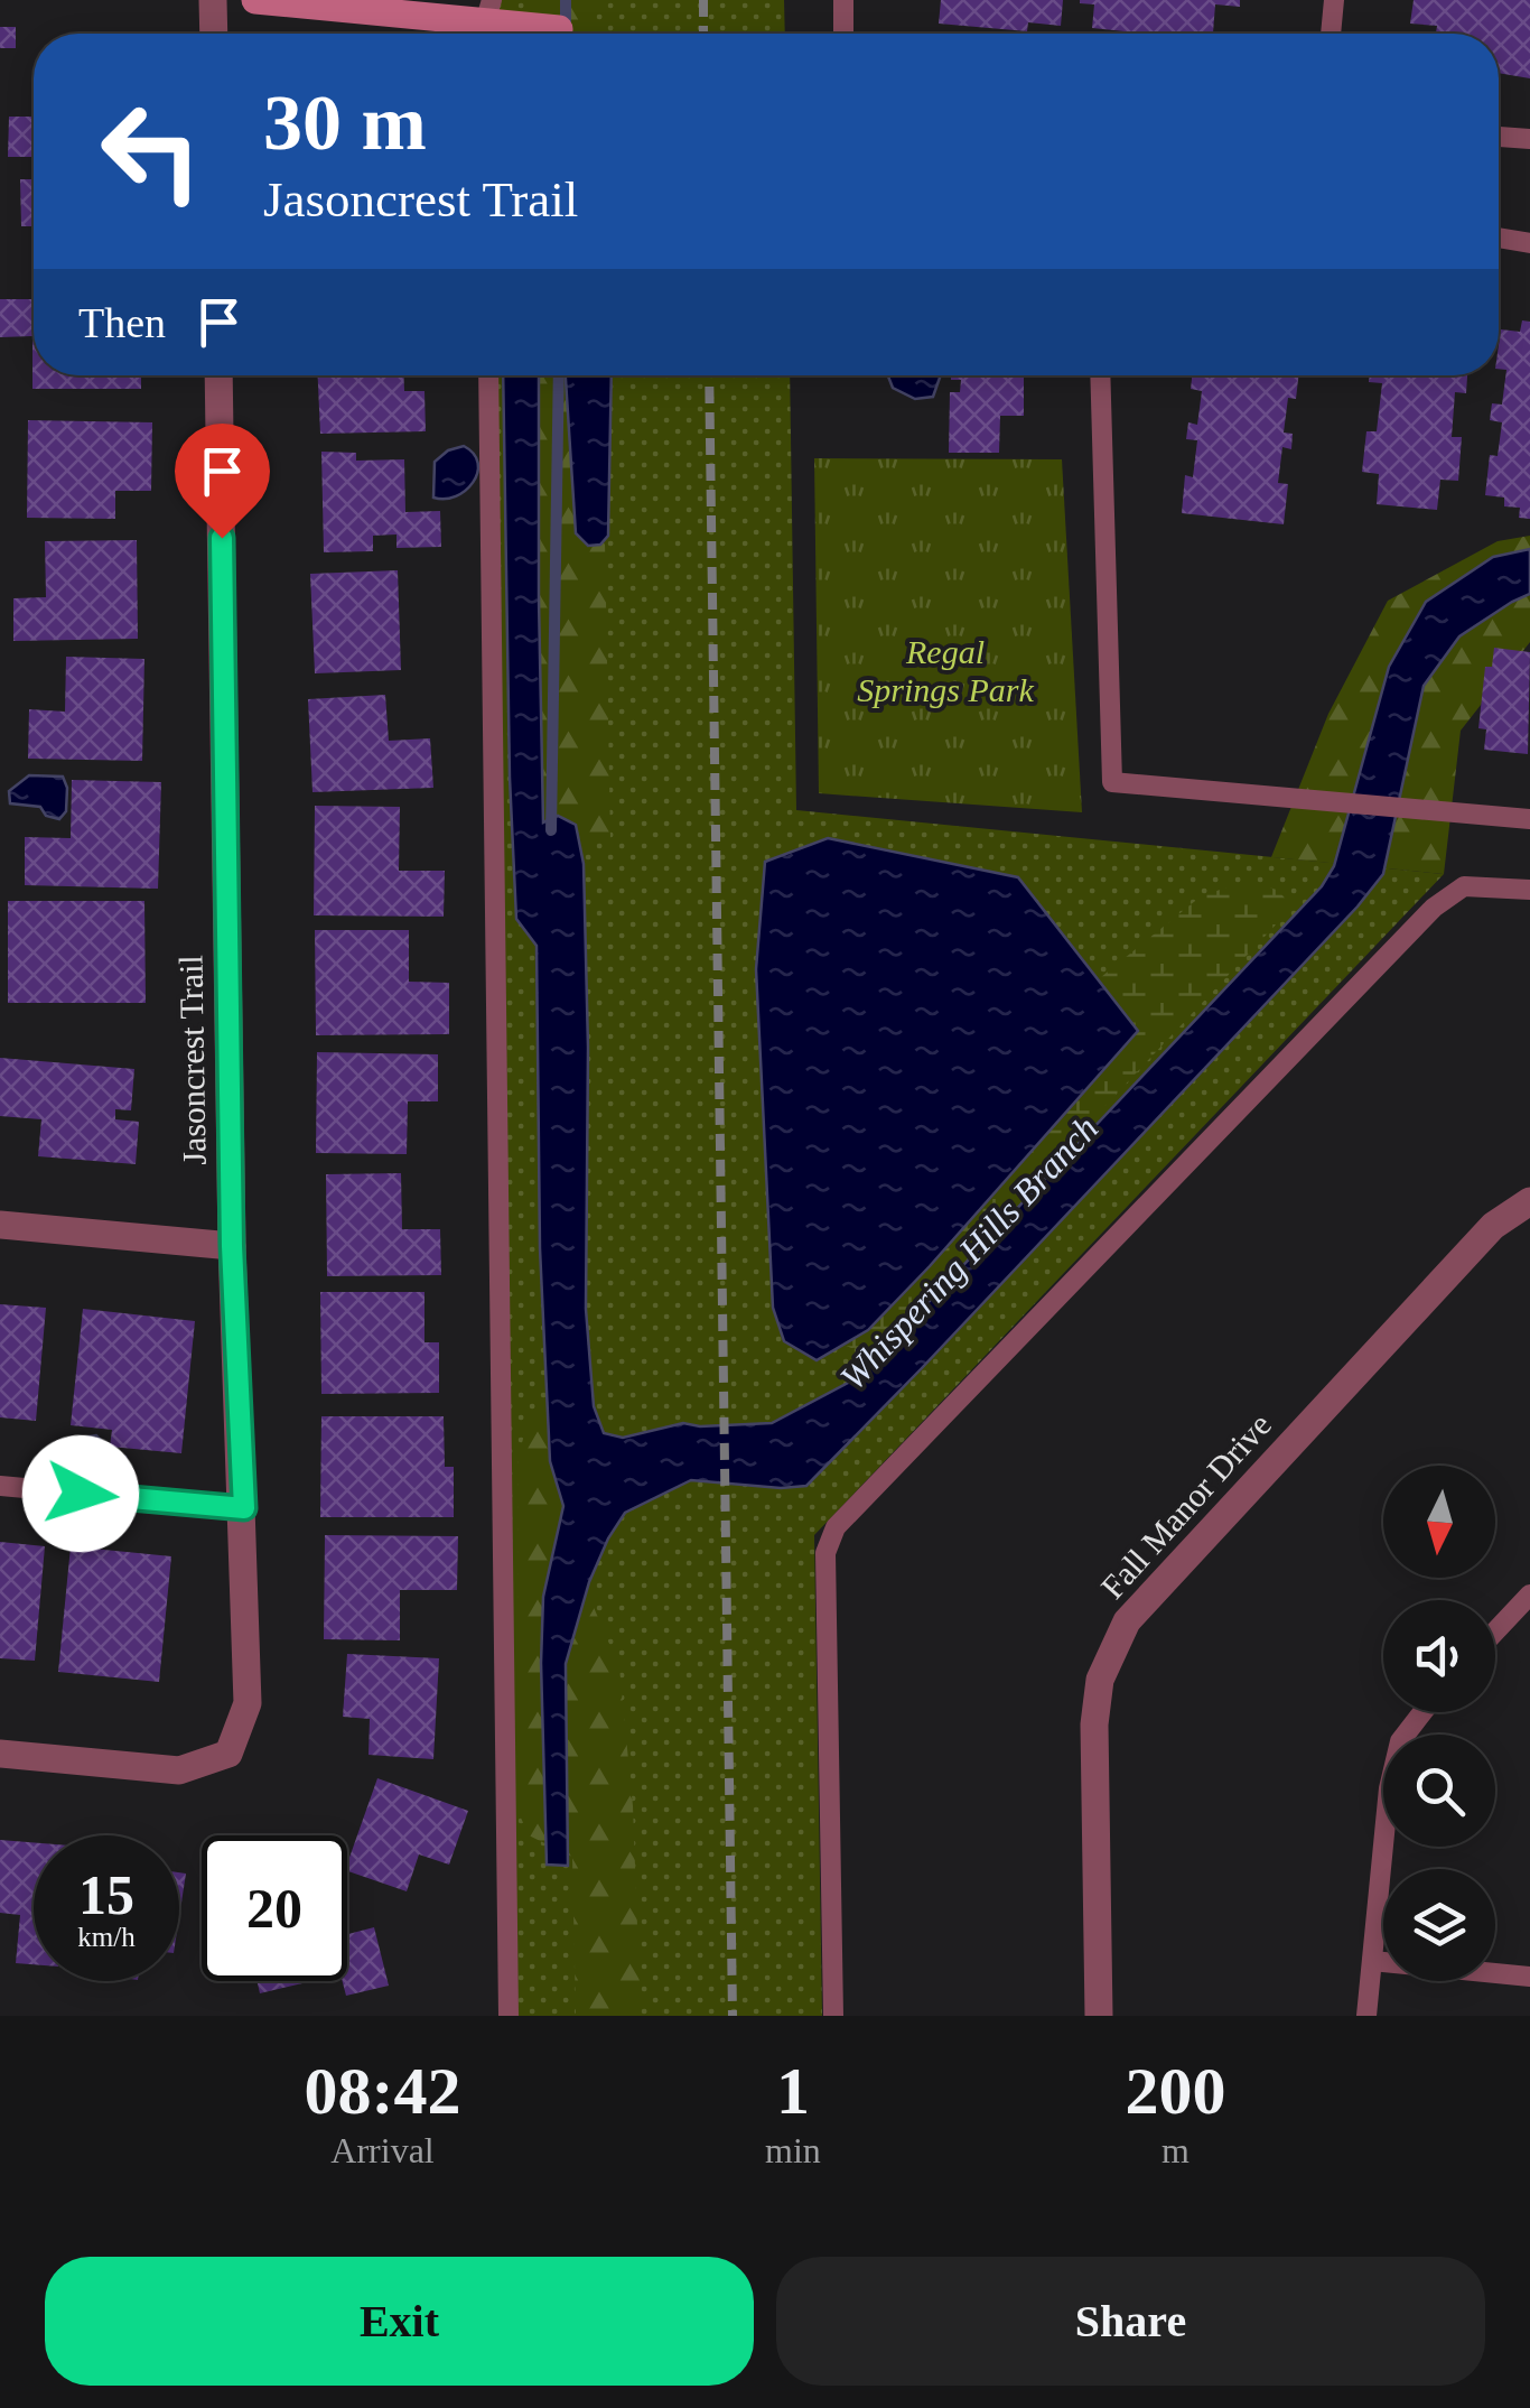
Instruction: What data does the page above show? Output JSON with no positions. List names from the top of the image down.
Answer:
{
  "streets": {
    "street": ["Jasoncrest Trail", "Fall Manor Drive"]
  },
  "water": ["Whispering Hills Branch"],
  "parks": ["Regal Springs Park"],
  "north": "bottom",
  "page": {
    "turn": ["30 m", "Jasoncrest Trail"],
    "then": "Then",
    "speed": "15 km/h",
    "limit": "20",
    "eta": [
      "08:42",
      "Arrival",
      "1",
      "min",
      "200",
      "m"
    ],
    "buttons": ["Exit", "Share"]
  }
}
